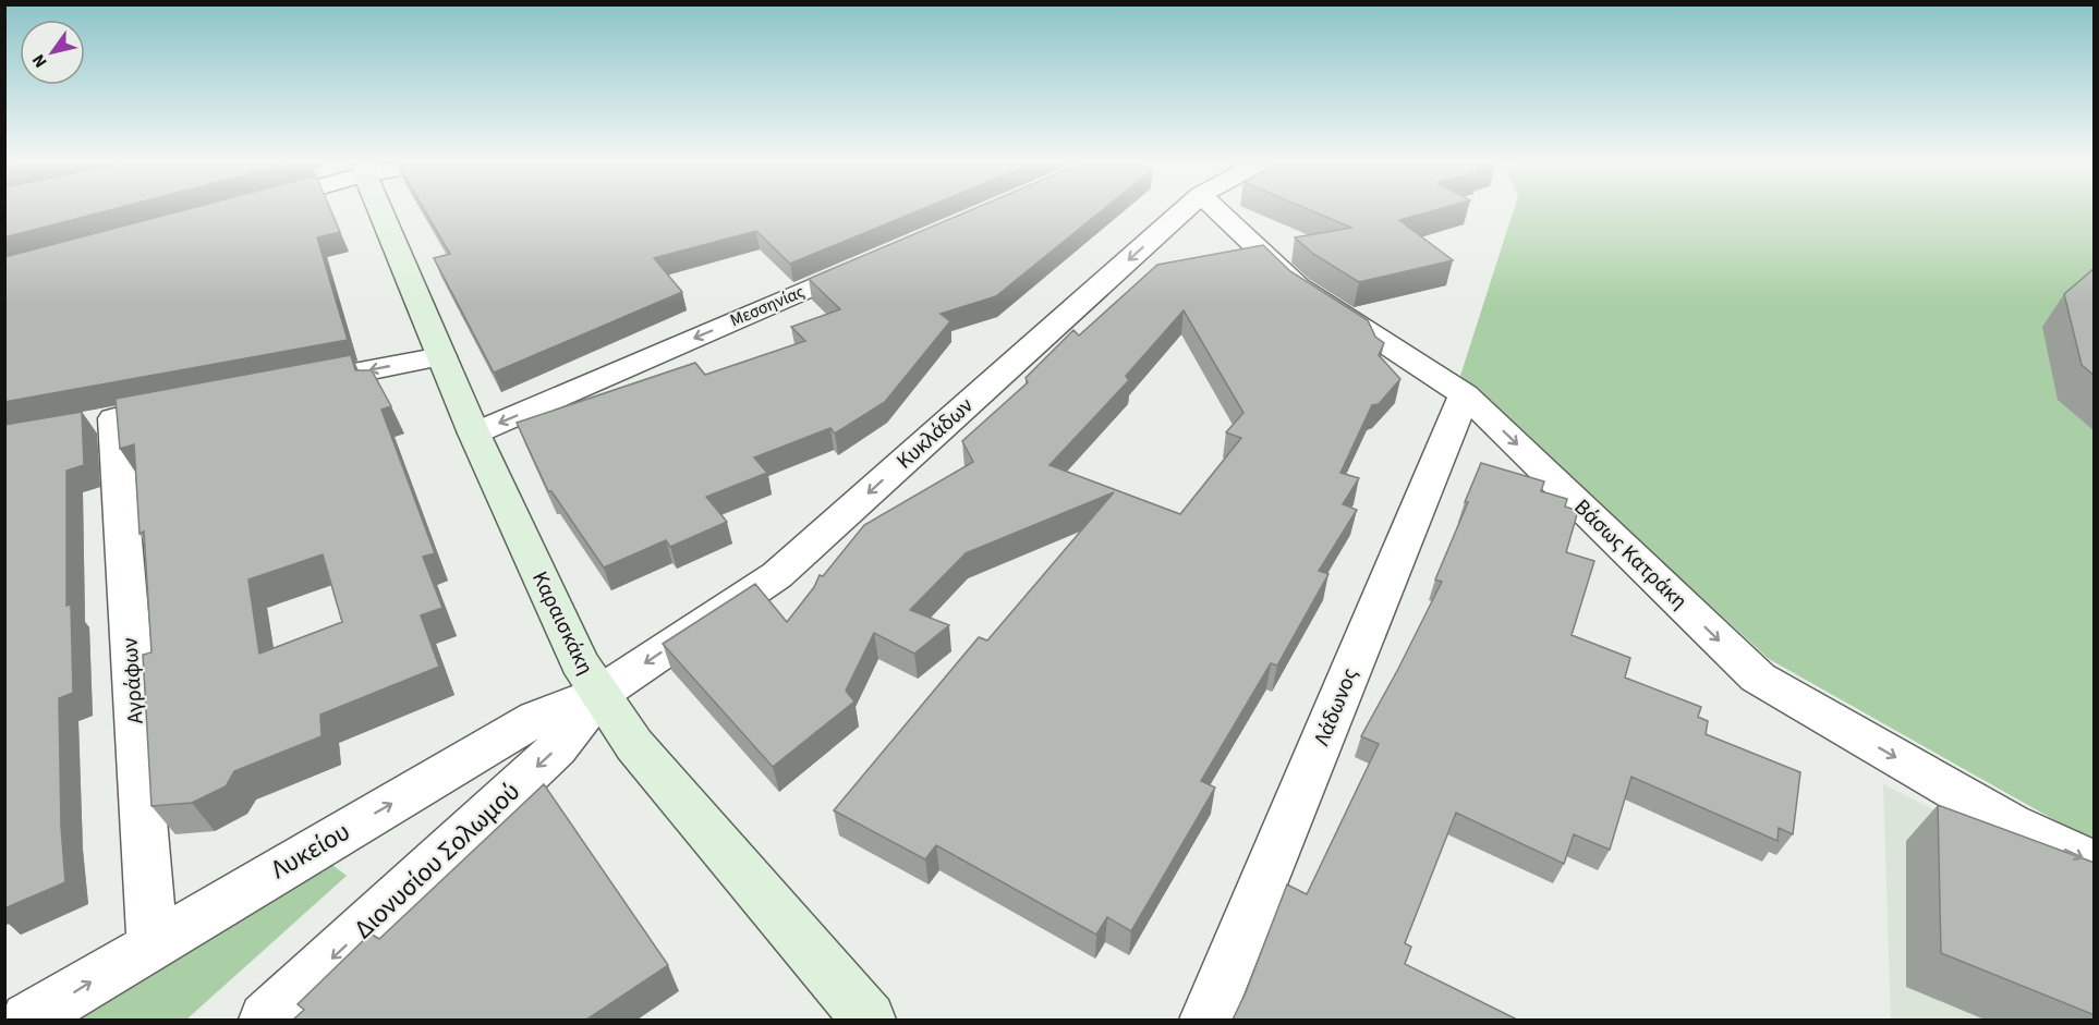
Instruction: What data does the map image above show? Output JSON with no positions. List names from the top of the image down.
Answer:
{
  "streets": {
    "street": [
      "Μεσσηνίας",
      "Κυκλάδων",
      "Βάσως Κατράκη",
      "Καραισκάκη",
      "Αγράφων",
      "Λάδωνος",
      "Λυκείου",
      "Διονυσίου Σολωμού"
    ]
  },
  "crossings": [
    ["Μεσσηνίας", "Καραισκάκη"],
    ["Κυκλάδων", "Καραισκάκη"],
    ["Κυκλάδων", "Λυκείου"],
    ["Κυκλάδων", "Διονυσίου Σολωμού"],
    ["Βάσως Κατράκη", "Λάδωνος"],
    ["Καραισκάκη", "Λυκείου"],
    ["Καραισκάκη", "Διονυσίου Σολωμού"],
    ["Αγράφων", "Λυκείου"],
    ["Λυκείου", "Διονυσίου Σολωμού"]
  ],
  "one_way": [
    "Μεσσηνίας",
    "Κυκλάδων",
    "Βάσως Κατράκη",
    "Λυκείου",
    "Διονυσίου Σολωμού"
  ],
  "north": "bottom left"
}
